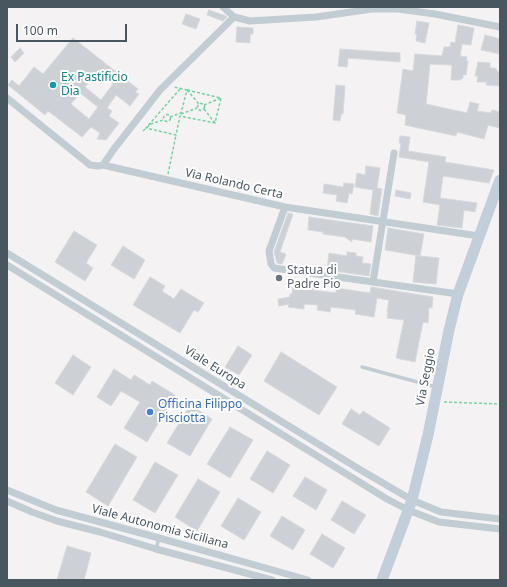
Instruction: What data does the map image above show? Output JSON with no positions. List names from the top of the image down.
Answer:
{
  "streets": {
    "street": [
      "Via Rolando Certa",
      "Viale Europa",
      "Via Seggio",
      "Viale Autonomia Siciliana"
    ]
  },
  "crossings": [
    ["Via Rolando Certa", "Via Seggio"],
    ["Viale Europa", "Via Seggio"]
  ],
  "places": ["Ex Pastificio Dia", "Statua di Padre Pio", "Officina Filippo Pisciotta"],
  "scale_bar": "100 m"
}
